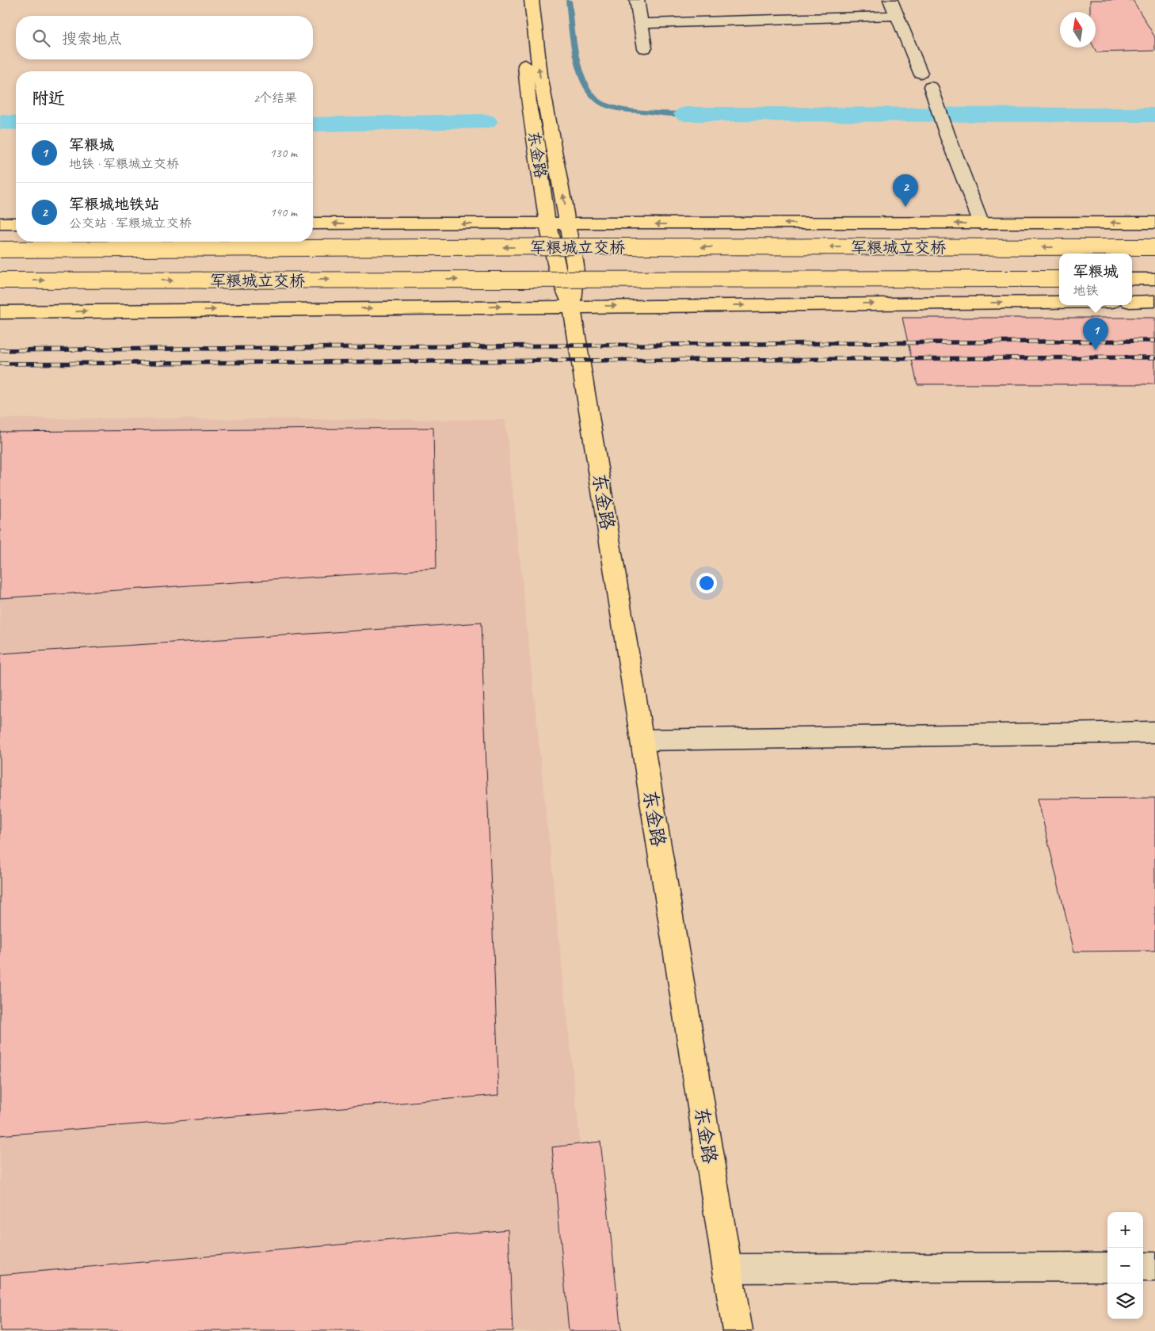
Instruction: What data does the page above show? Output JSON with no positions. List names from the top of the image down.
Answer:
{
  "streets": {
    "main road": ["东金路", "军粮城立交桥"]
  },
  "north": "top",
  "page": {
    "search": "搜索地点",
    "heading": ["附近", "2个结果"],
    "list": [
      {
        "mark": "1",
        "name": "军粮城",
        "note": "地铁 · 军粮城立交桥",
        "value": "130 m"
      },
      {
        "mark": "2",
        "name": "军粮城地铁站",
        "note": "公交站 · 军粮城立交桥",
        "value": "140 m"
      }
    ],
    "pins": ["2", "1"],
    "popup": ["军粮城", "地铁"],
    "map_buttons": ["+", "−"]
  }
}
